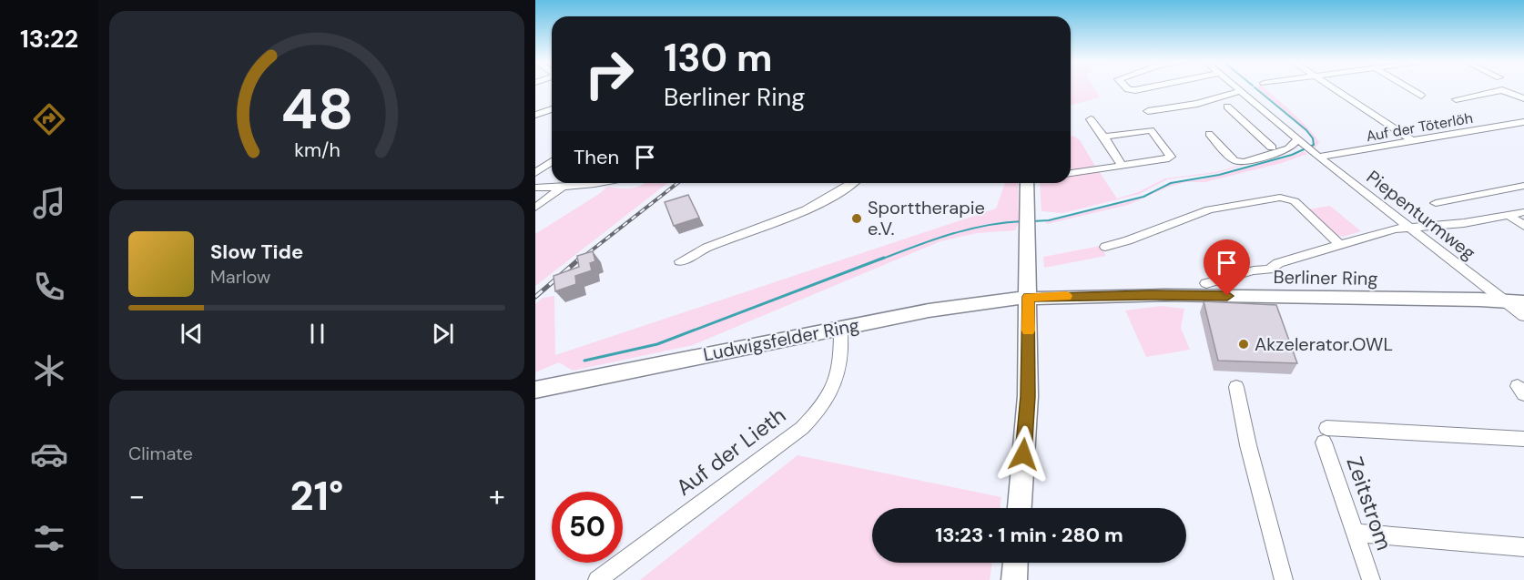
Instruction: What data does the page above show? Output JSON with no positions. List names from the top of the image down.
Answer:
{
  "streets": {
    "main road": ["Berliner Ring", "Ludwigsfelder Ring"],
    "street": [
      "Auf der Töterlöh",
      "Piepenturmweg",
      "Auf der Lieth",
      "Zeitstrom"
    ]
  },
  "crossings": [
    ["Auf der Töterlöh", "Piepenturmweg"],
    ["Piepenturmweg", "Berliner Ring"],
    ["Berliner Ring", "Ludwigsfelder Ring"],
    ["Ludwigsfelder Ring", "Auf der Lieth"]
  ],
  "places": ["Sporttherapie e.V.", "Akzelerator.OWL"],
  "page": {
    "tabs": "13:22",
    "turn": ["130 m", "Berliner Ring"],
    "then": "Then",
    "song": ["Slow Tide", "Marlow"],
    "tile": "Climate",
    "heat": ["−", "21°", "+"],
    "limit": "50",
    "trip": "13:23 · 1 min · 280 m",
    "gauge": ["48", "km/h"]
  }
}
